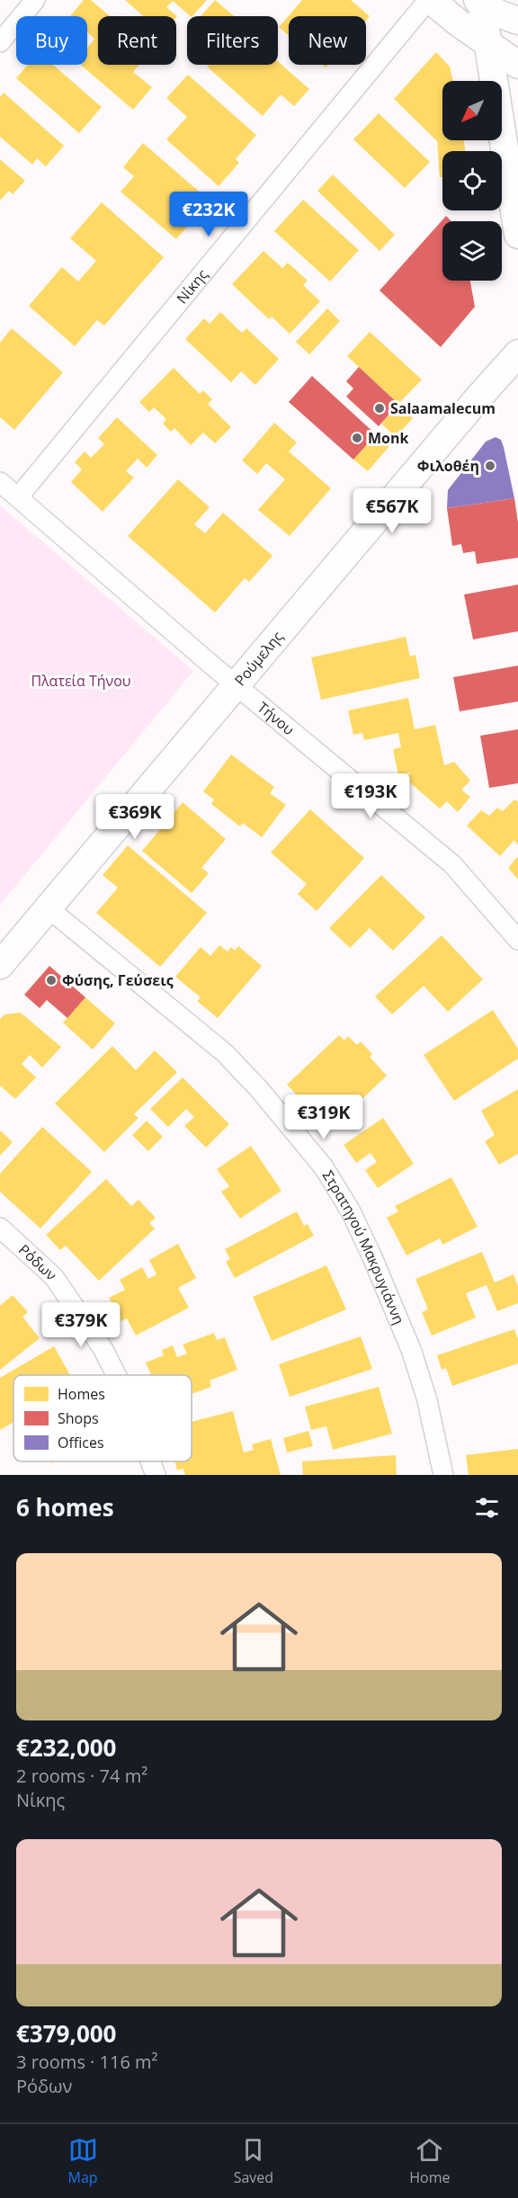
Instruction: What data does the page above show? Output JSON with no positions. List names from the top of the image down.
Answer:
{
  "streets": {
    "street": [
      "Νίκης",
      "Ρούμελης",
      "Τήνου",
      "Στρατηγού Μακρυγιάννη",
      "Ρόδων"
    ]
  },
  "crossings": [
    ["Νίκης", "Τήνου"],
    ["Ρούμελης", "Τήνου"],
    ["Ρούμελης", "Στρατηγού Μακρυγιάννη"]
  ],
  "parks": ["Πλατεία Τήνου"],
  "places": [
    "Salaamalecum",
    "Monk",
    "Φιλοθέη",
    "Φύσης, Γεύσεις"
  ],
  "legend": ["Homes", "Shops", "Offices"],
  "north": "bottom left",
  "page": {
    "chip": [
      "Buy",
      "Rent",
      "Filters",
      "New"
    ],
    "price": [
      "€232K",
      "€567K",
      "€193K",
      "€369K",
      "€319K",
      "€379K"
    ],
    "heading": "6 homes",
    "list": [
      {
        "name": "€232,000",
        "note": "2 rooms · 74 m² · Νίκης"
      },
      {
        "name": "€379,000",
        "note": "3 rooms · 116 m² · Ρόδων"
      }
    ],
    "tabs": ["Map", "Saved", "Home"]
  }
}
